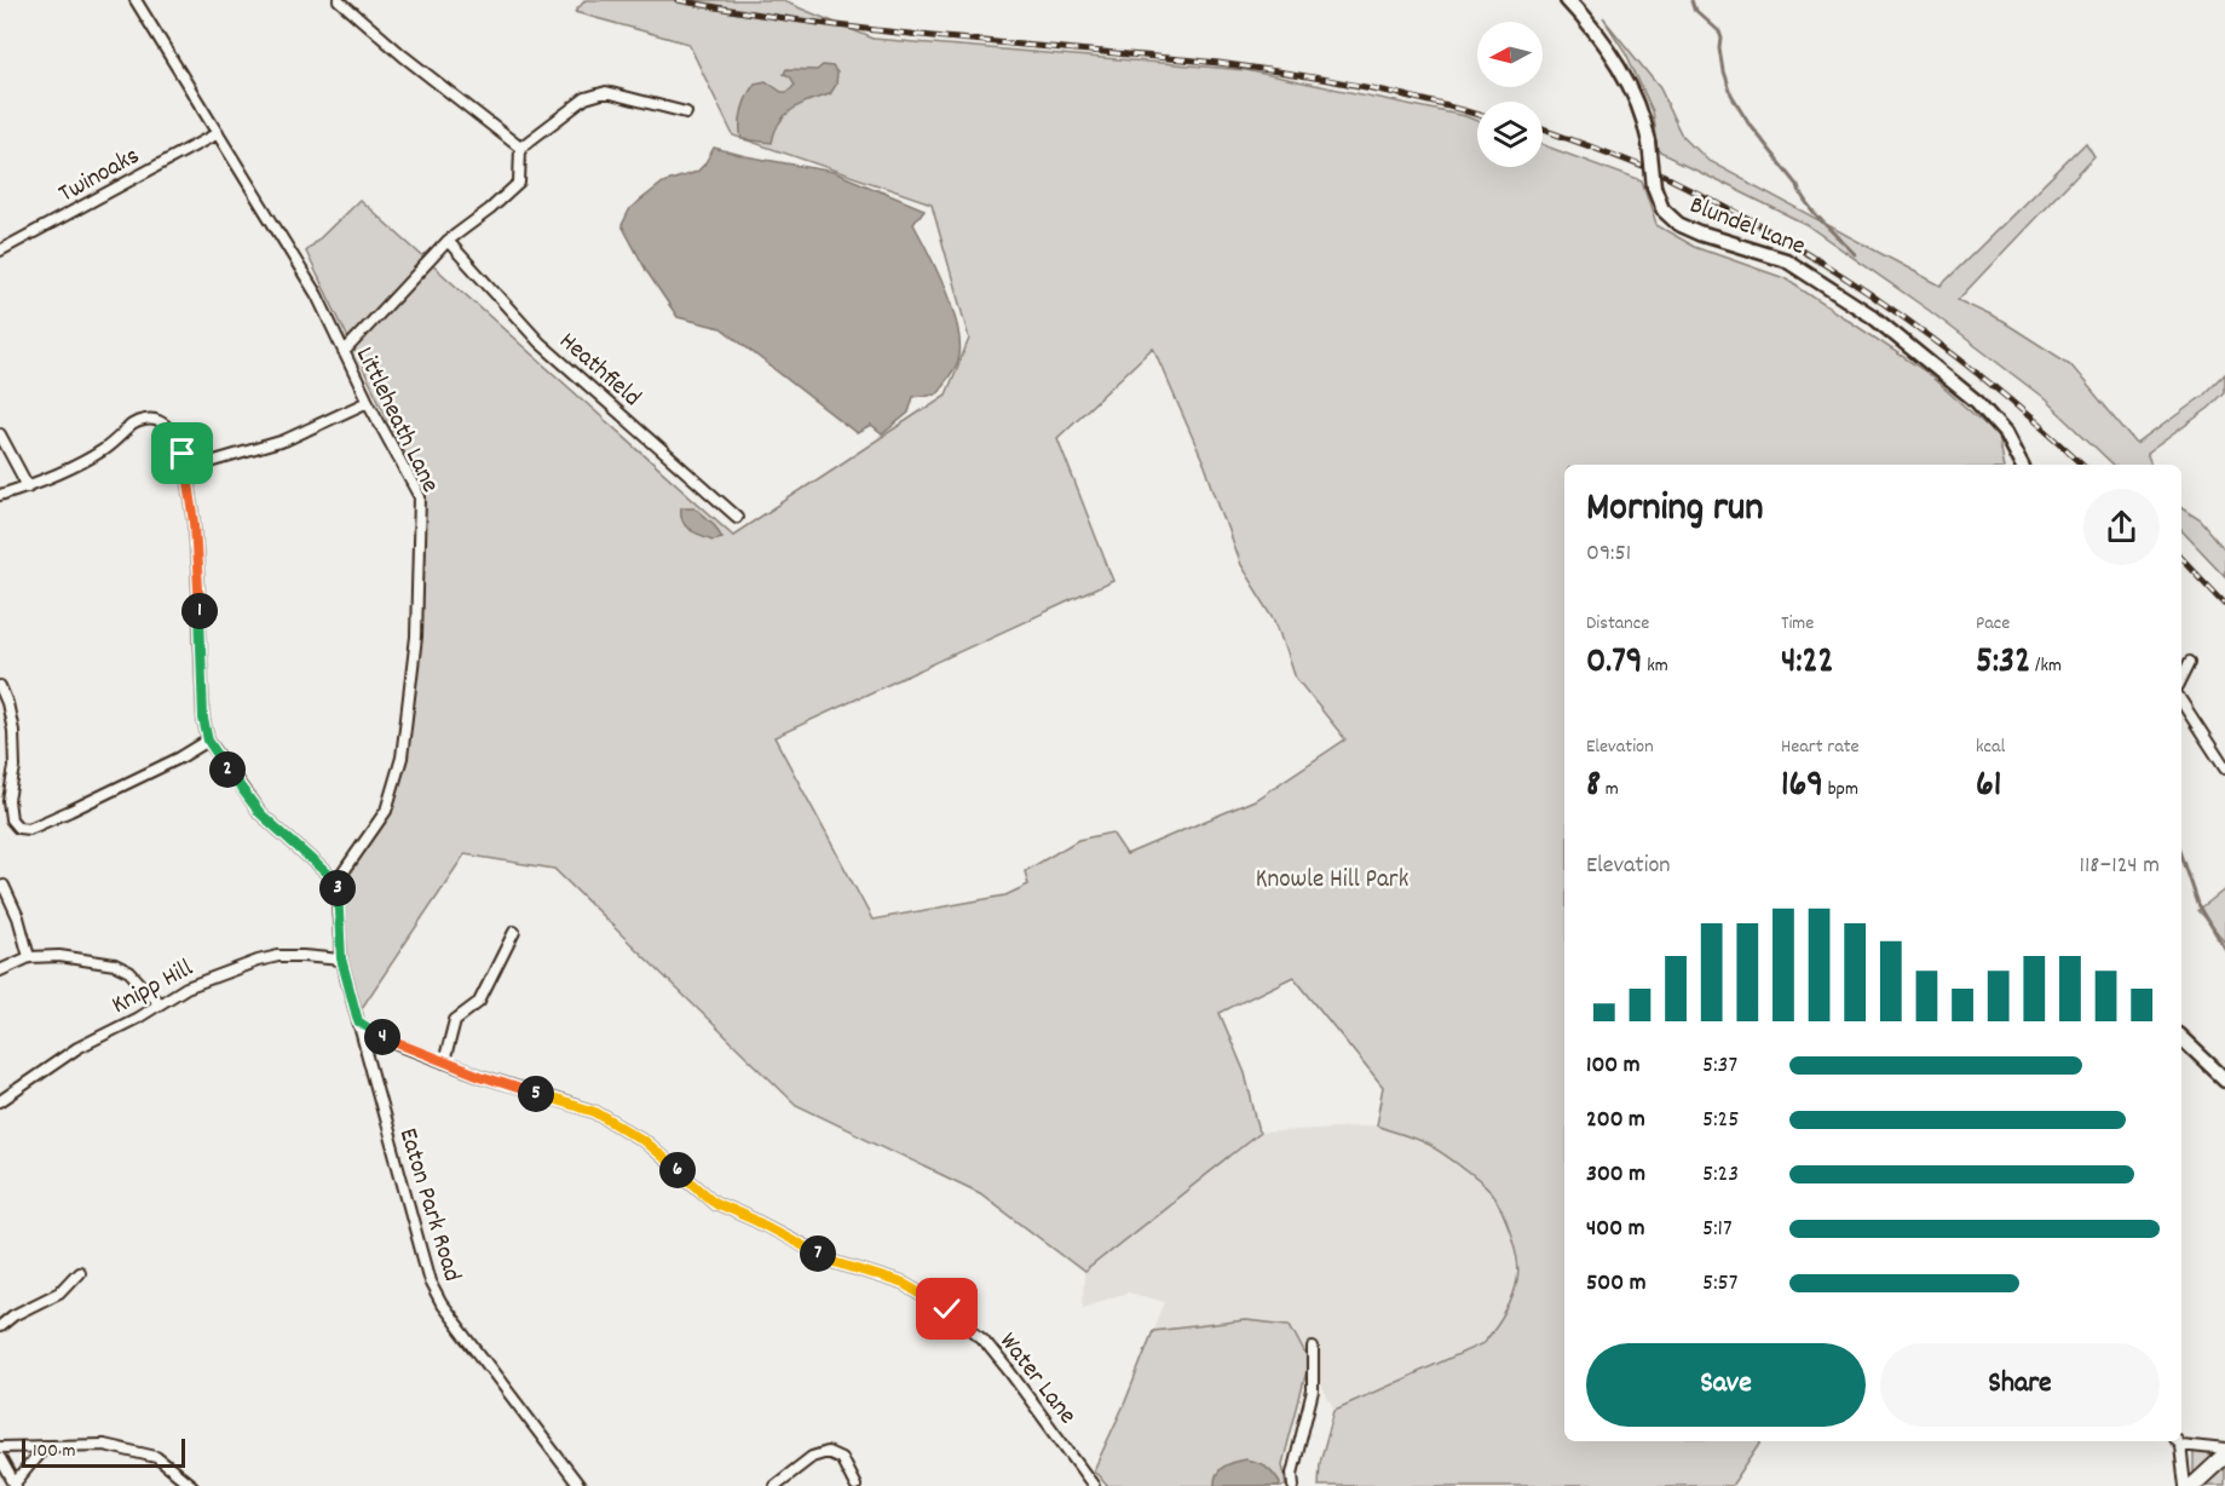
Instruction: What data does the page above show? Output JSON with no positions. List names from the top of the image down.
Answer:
{
  "streets": {
    "street": [
      "Twinoaks",
      "Blundel Lane",
      "Heathfield",
      "Littleheath Lane",
      "Knipp Hill",
      "Eaton Park Road",
      "Water Lane"
    ]
  },
  "crossings": [
    ["Twinoaks", "Littleheath Lane"],
    ["Eaton Park Road", "Water Lane"]
  ],
  "parks": ["Knowle Hill Park"],
  "scale_bar": "100 m",
  "north": "left",
  "page": {
    "heading": ["Morning run", "09:51"],
    "stats": [
      ["Distance", "0.79 km"],
      ["Time", "4:22"],
      ["Pace", "5:32 /km"],
      ["Elevation", "8 m"],
      ["Heart rate", "169 bpm"],
      ["kcal", "61"]
    ],
    "pins": [
      "1",
      "2",
      "3",
      "4",
      "5",
      "6",
      "7"
    ],
    "chart": ["Elevation", "118–124 m"],
    "list": [
      {
        "name": "100 m",
        "note": "5:37"
      },
      {
        "name": "200 m",
        "note": "5:25"
      },
      {
        "name": "300 m",
        "note": "5:23"
      },
      {
        "name": "400 m",
        "note": "5:17"
      },
      {
        "name": "500 m",
        "note": "5:57"
      }
    ],
    "buttons": ["Save", "Share"],
    "scale": "100 m"
  }
}
